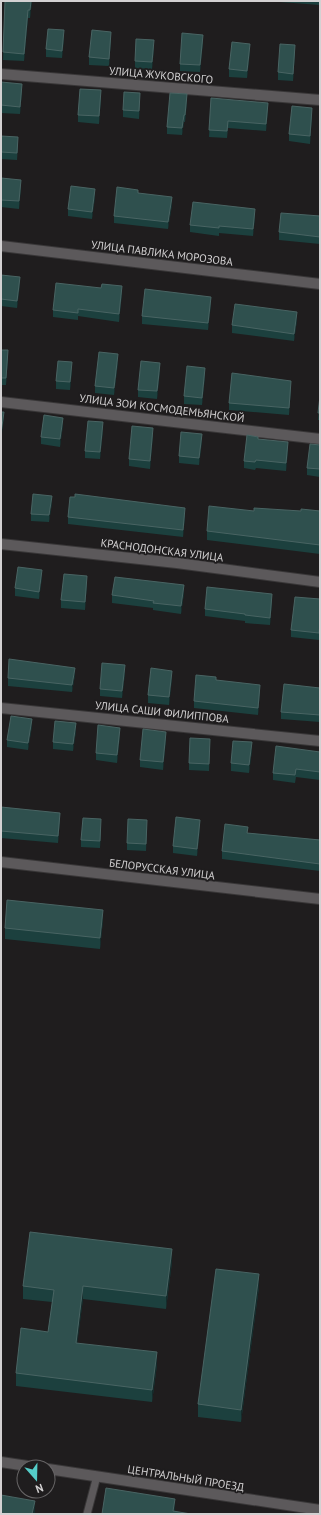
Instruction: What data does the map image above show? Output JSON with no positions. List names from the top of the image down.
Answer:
{
  "streets": {
    "street": [
      "УЛИЦА ЖУКОВСКОГО",
      "УЛИЦА ПАВЛИКА МОРОЗОВА",
      "УЛИЦА ЗОИ КОСМОДЕМЬЯНСКОЙ",
      "КРАСНОДОНСКАЯ УЛИЦА",
      "УЛИЦА САШИ ФИЛИППОВА",
      "БЕЛОРУССКАЯ УЛИЦА",
      "ЦЕНТРАЛЬНЫЙ ПРОЕЗД"
    ]
  },
  "north": "bottom"
}
